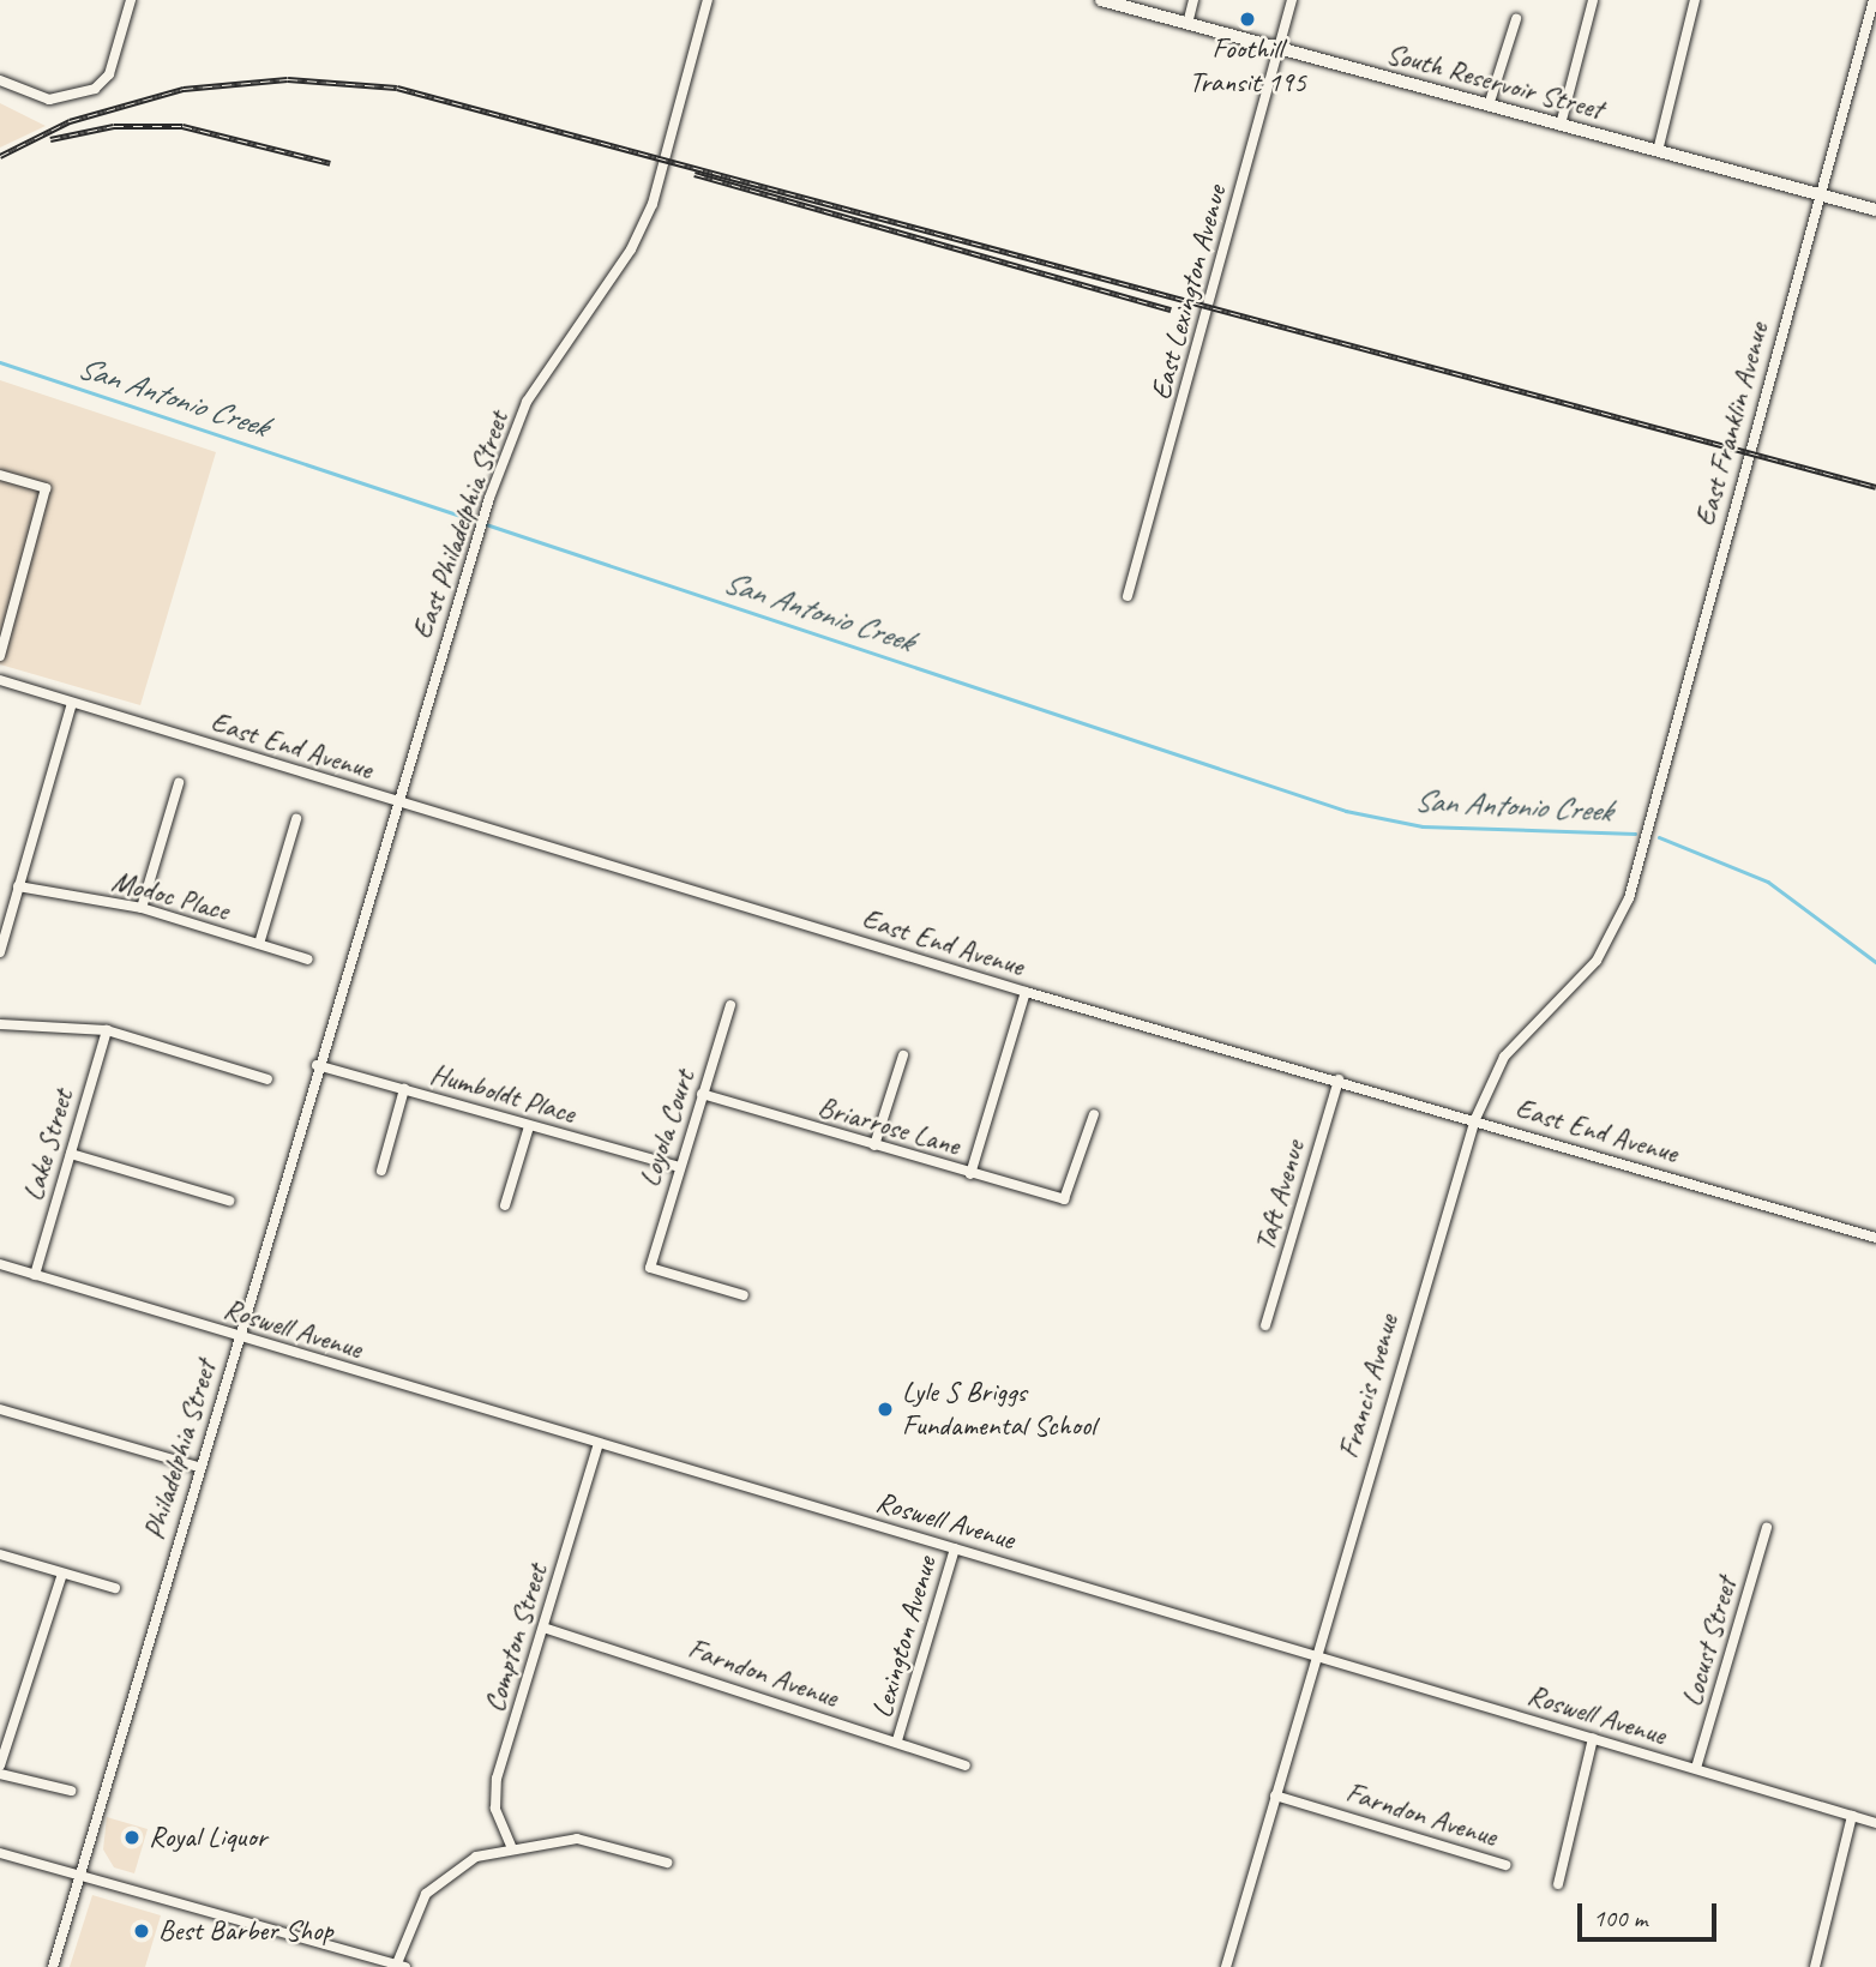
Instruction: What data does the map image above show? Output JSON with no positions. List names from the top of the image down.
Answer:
{
  "streets": {
    "main road": ["South Reservoir Street"],
    "street": [
      "East Lexington Avenue",
      "East Franklin Avenue",
      "East Philadelphia Street",
      "East End Avenue",
      "Modoc Place",
      "Humboldt Place",
      "Briarrose Lane",
      "Loyola Court",
      "Lake Street",
      "Taft Avenue",
      "Roswell Avenue",
      "Francis Avenue",
      "Philadelphia Street",
      "Lexington Avenue",
      "Compton Street",
      "Locust Street",
      "Farndon Avenue"
    ]
  },
  "crossings": [
    ["South Reservoir Street", "East Lexington Avenue"],
    ["South Reservoir Street", "East Franklin Avenue"],
    ["East Franklin Avenue", "Francis Avenue"],
    ["East Philadelphia Street", "East End Avenue"],
    ["East Philadelphia Street", "Philadelphia Street"],
    ["East End Avenue", "Taft Avenue"],
    ["East End Avenue", "Francis Avenue"],
    ["East End Avenue", "Philadelphia Street"],
    ["Humboldt Place", "Loyola Court"],
    ["Humboldt Place", "Philadelphia Street"],
    ["Briarrose Lane", "Loyola Court"],
    ["Lake Street", "Roswell Avenue"],
    ["Roswell Avenue", "Francis Avenue"],
    ["Roswell Avenue", "Philadelphia Street"],
    ["Roswell Avenue", "Lexington Avenue"],
    ["Roswell Avenue", "Compton Street"],
    ["Roswell Avenue", "Locust Street"],
    ["Francis Avenue", "Farndon Avenue"],
    ["Lexington Avenue", "Farndon Avenue"],
    ["Compton Street", "Farndon Avenue"]
  ],
  "water": ["San Antonio Creek"],
  "places": [
    "Foothill Transit 195",
    "Lyle S Briggs Fundamental School",
    "Royal Liquor",
    "Best Barber Shop"
  ],
  "scale_bar": "100 m"
}
